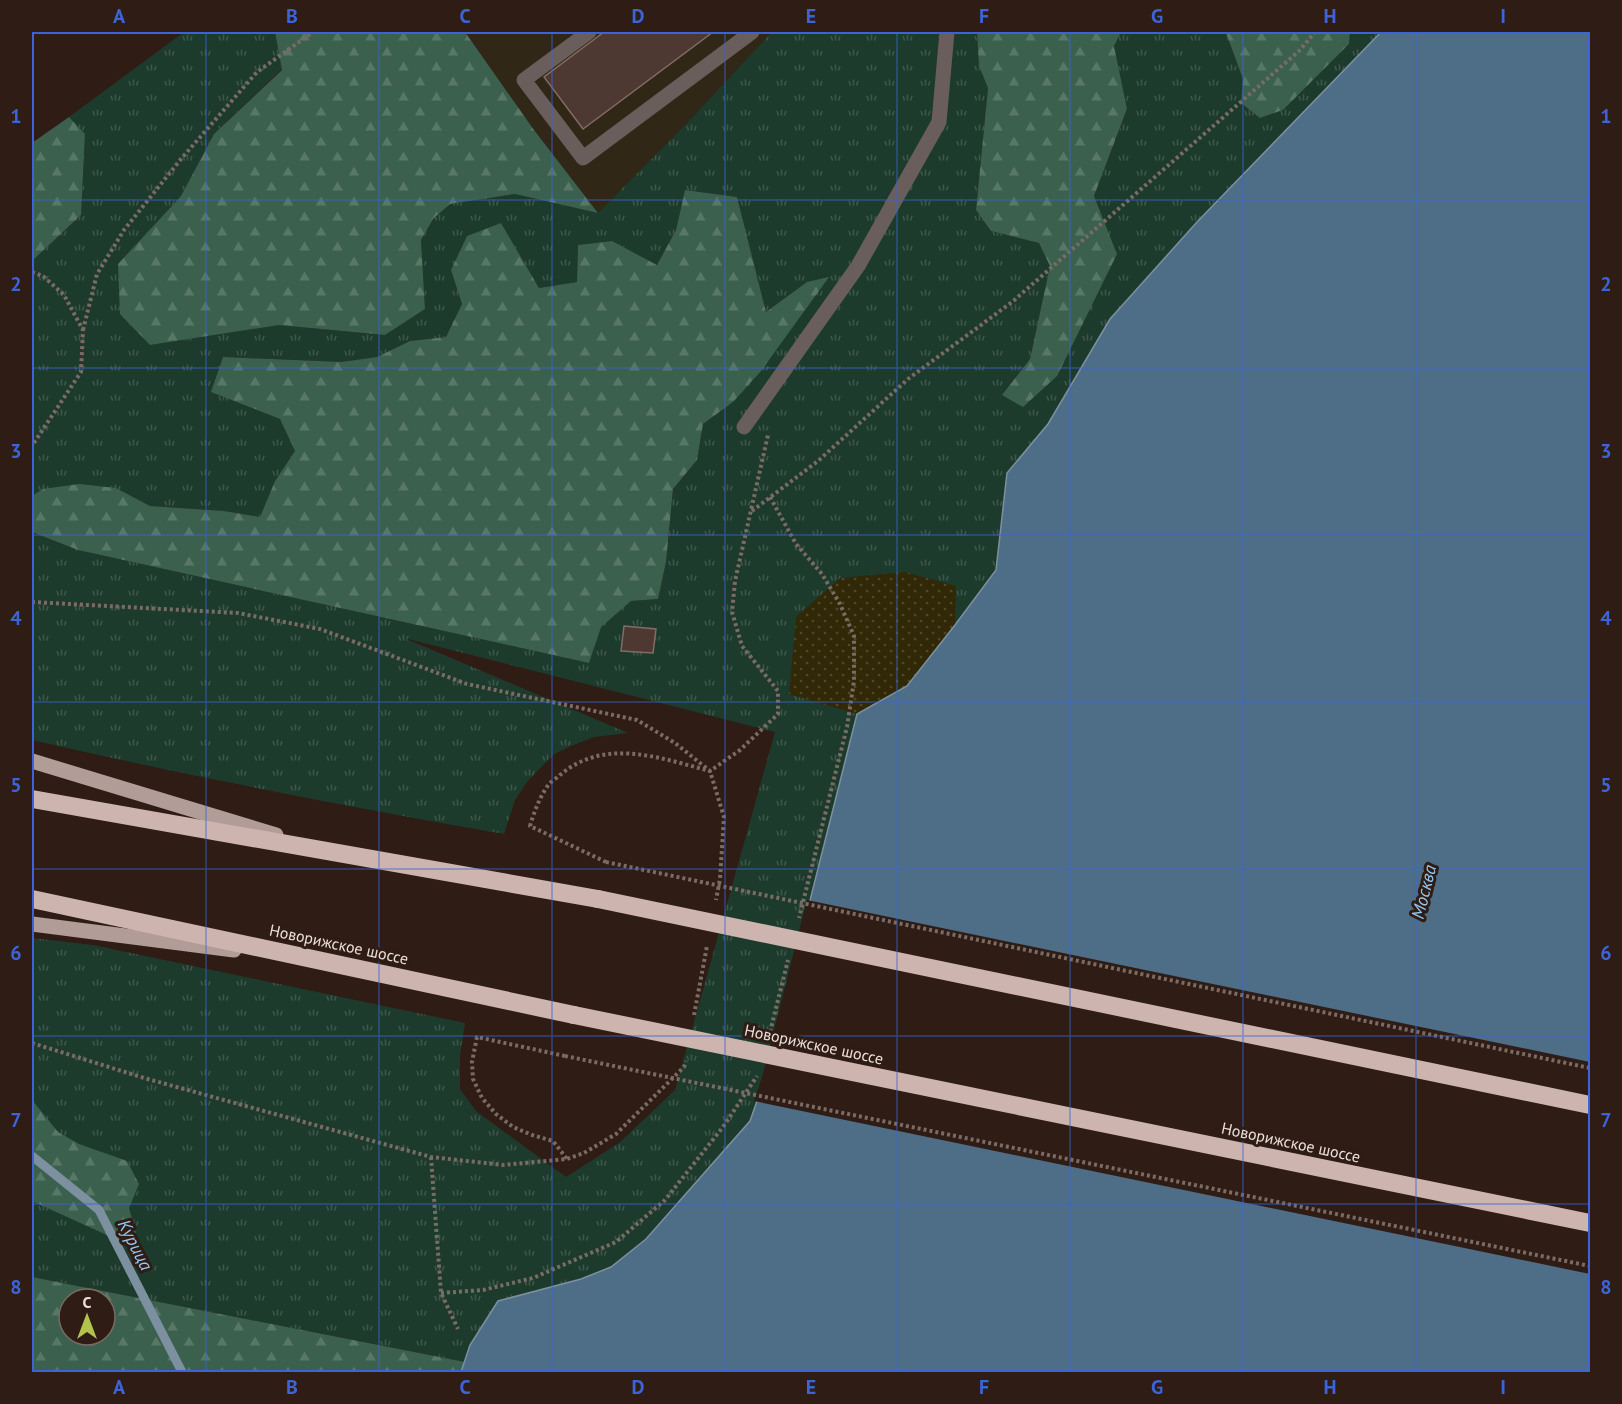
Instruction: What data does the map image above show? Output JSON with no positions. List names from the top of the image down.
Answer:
{
  "streets": {
    "highway": ["Новорижское шоссе"]
  },
  "water": ["Москва", "Курица"],
  "north": "top",
  "grid": {
    "columns": [
      "A",
      "B",
      "C",
      "D",
      "E",
      "F",
      "G",
      "H",
      "I"
    ],
    "rows": [
      "1",
      "2",
      "3",
      "4",
      "5",
      "6",
      "7",
      "8"
    ]
  }
}
